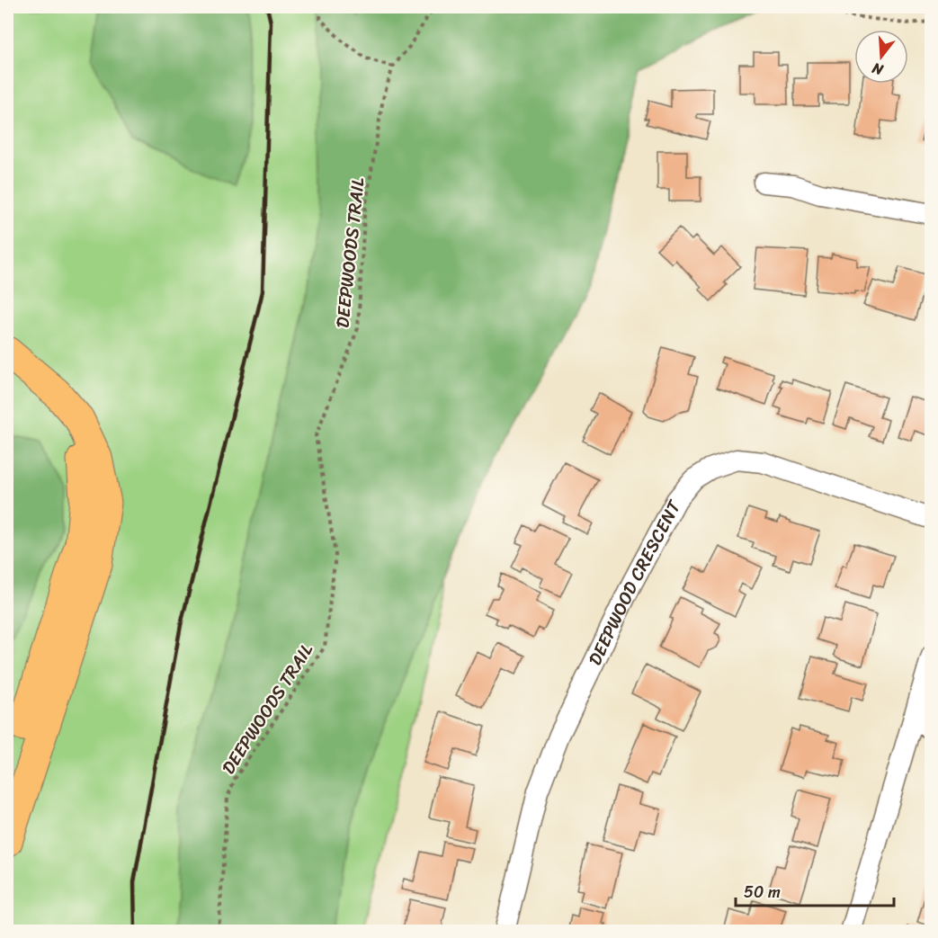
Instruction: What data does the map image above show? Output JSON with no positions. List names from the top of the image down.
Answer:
{
  "streets": {
    "street": ["DEEPWOOD CRESCENT"],
    "path": ["DEEPWOODS TRAIL"]
  },
  "scale_bar": "50 m",
  "north": "bottom"
}
